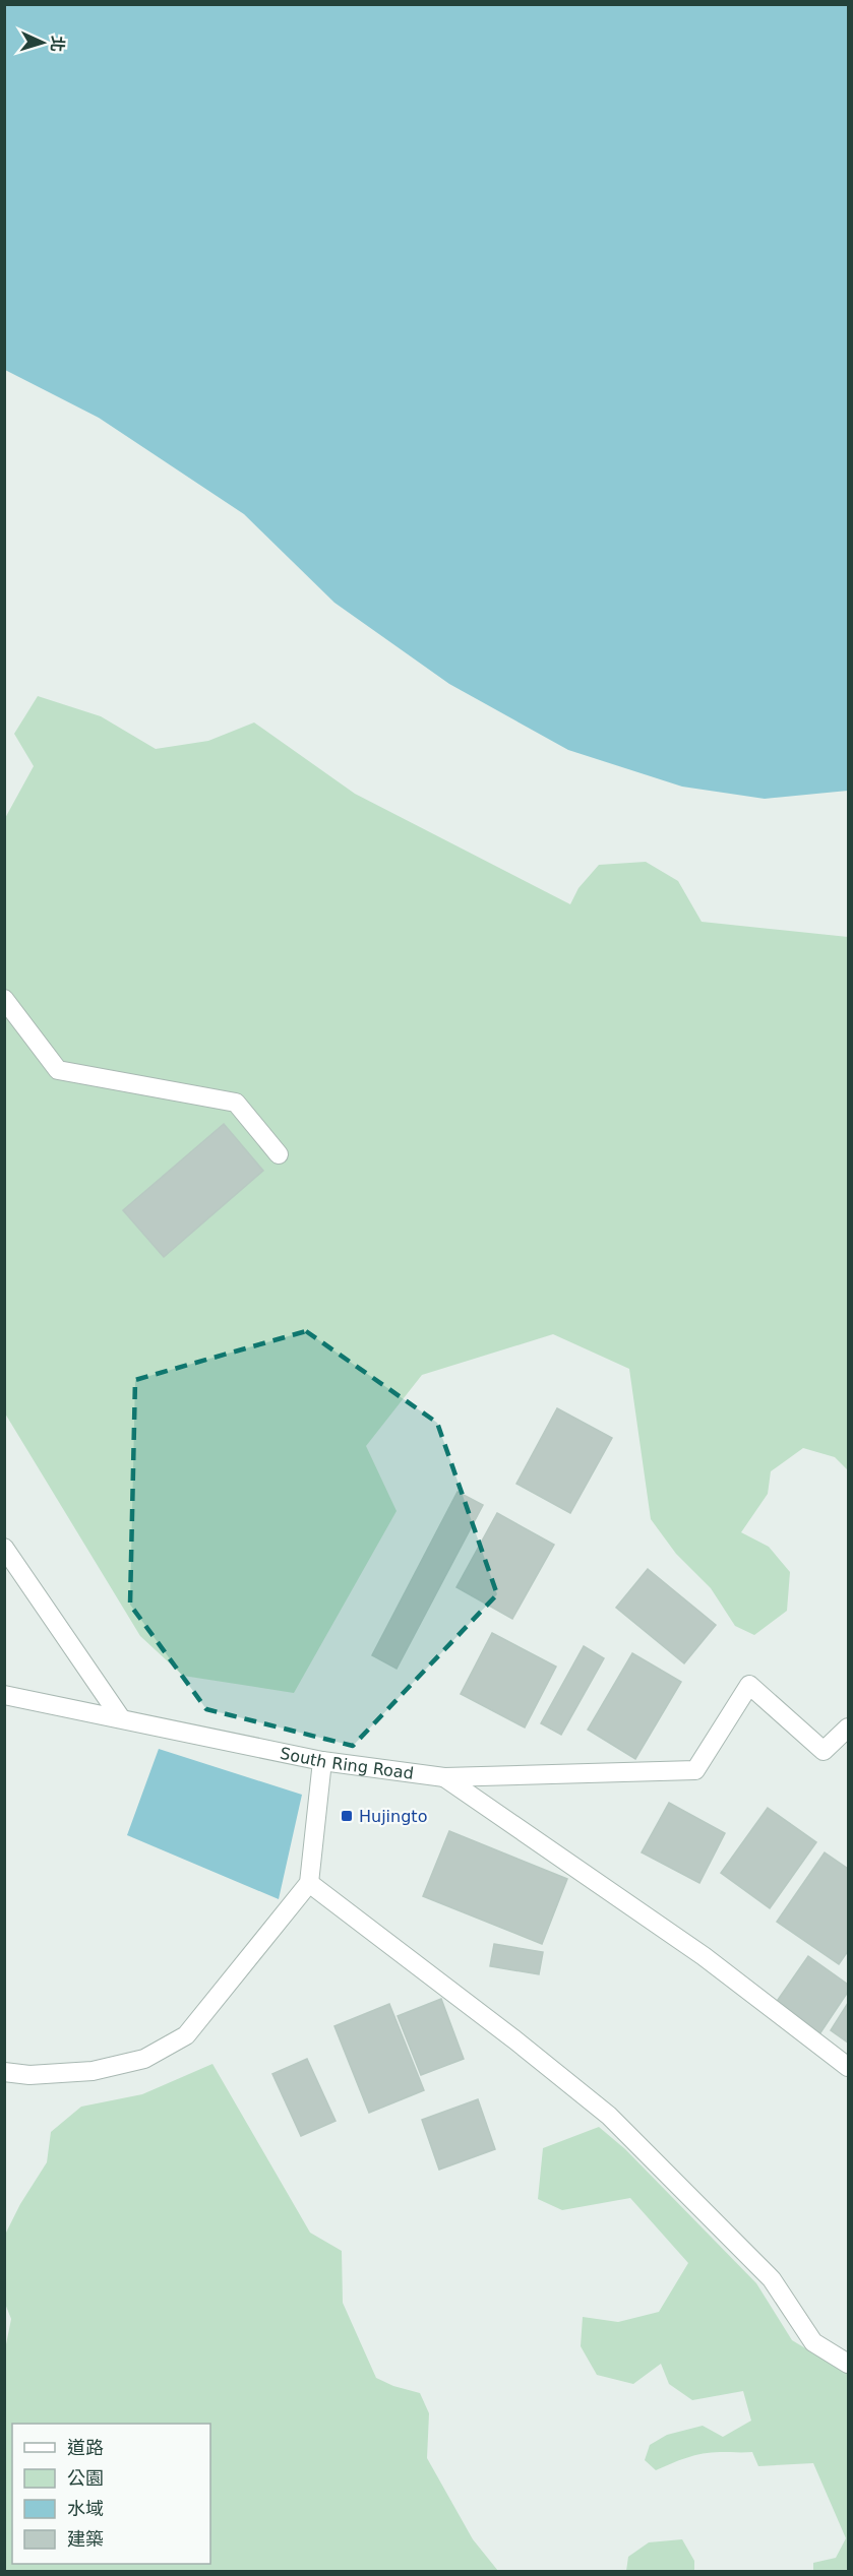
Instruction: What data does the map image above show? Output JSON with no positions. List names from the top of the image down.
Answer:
{
  "streets": {
    "street": ["South Ring Road"]
  },
  "places": {
    "transit": ["Hujingto"]
  },
  "legend": [
    "道路",
    "公園",
    "水域",
    "建築"
  ],
  "north": "right"
}
